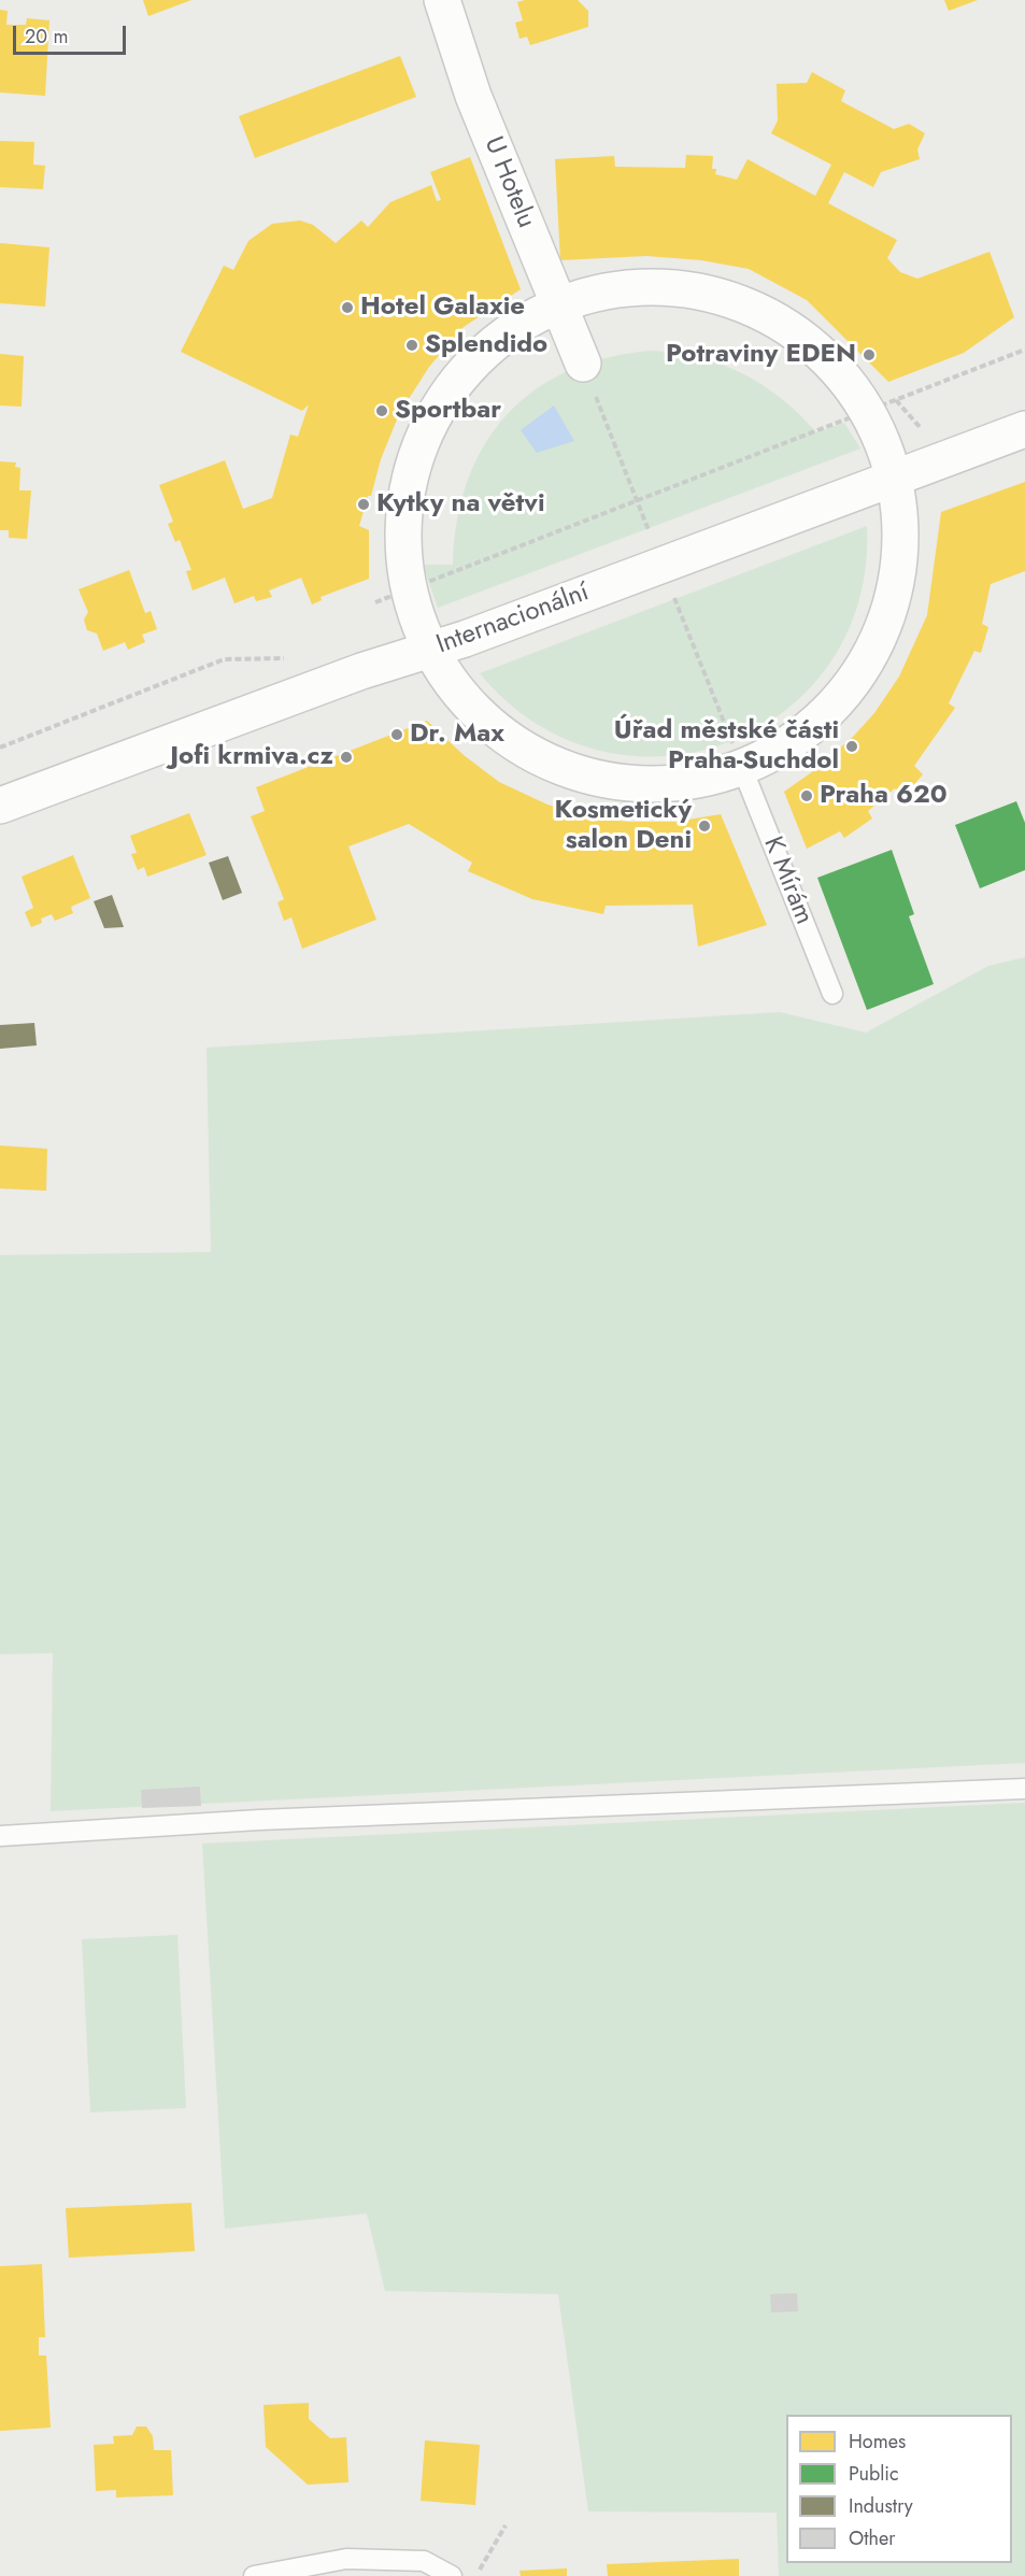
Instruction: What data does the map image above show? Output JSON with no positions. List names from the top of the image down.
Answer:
{
  "streets": {
    "street": ["U Hotelu", "Internacionální"],
    "lane": ["K Mírám"]
  },
  "places": [
    "Hotel Galaxie",
    "Splendido",
    "Potraviny EDEN",
    "Sportbar",
    "Kytky na větvi",
    "Dr. Max",
    "Úřad městské části Praha-Suchdol",
    "Jofi krmiva.cz",
    "Praha 620",
    "Kosmetický salon Deni"
  ],
  "legend": [
    "Homes",
    "Public",
    "Industry",
    "Other"
  ],
  "scale_bar": "20 m"
}
